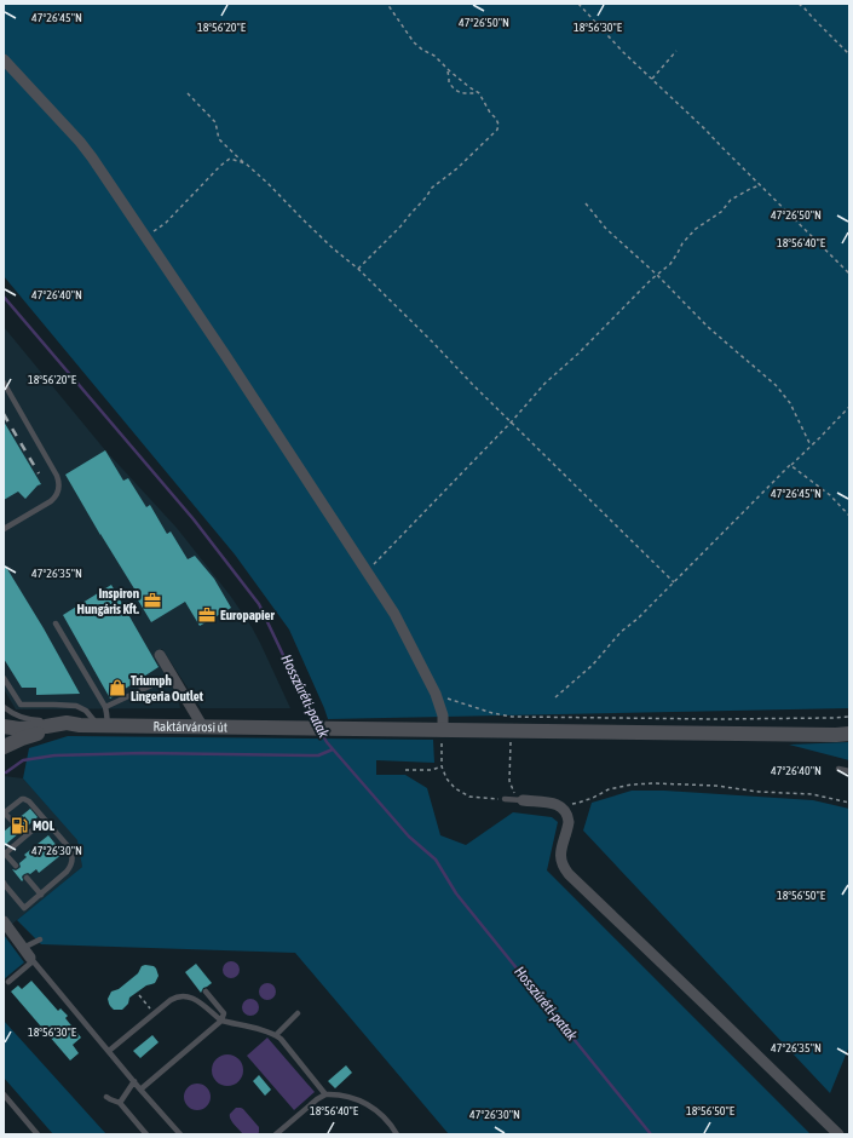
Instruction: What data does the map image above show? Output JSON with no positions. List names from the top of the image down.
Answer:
{
  "streets": {
    "street": ["Raktárvárosi út"]
  },
  "water": ["Hosszúréti-patak"],
  "places": {
    "office": ["Inspiron Hungáris Kft.", "Europapier"],
    "shop": ["Triumph Lingeria Outlet"],
    "fuel station": ["MOL"]
  },
  "coordinates": [
    "47°26'45\"N",
    "47°26'50\"N",
    "18°56'20\"E",
    "18°56'30\"E",
    "18°56'40\"E",
    "47°26'40\"N",
    "47°26'35\"N",
    "47°26'30\"N",
    "18°56'50\"E"
  ]
}
